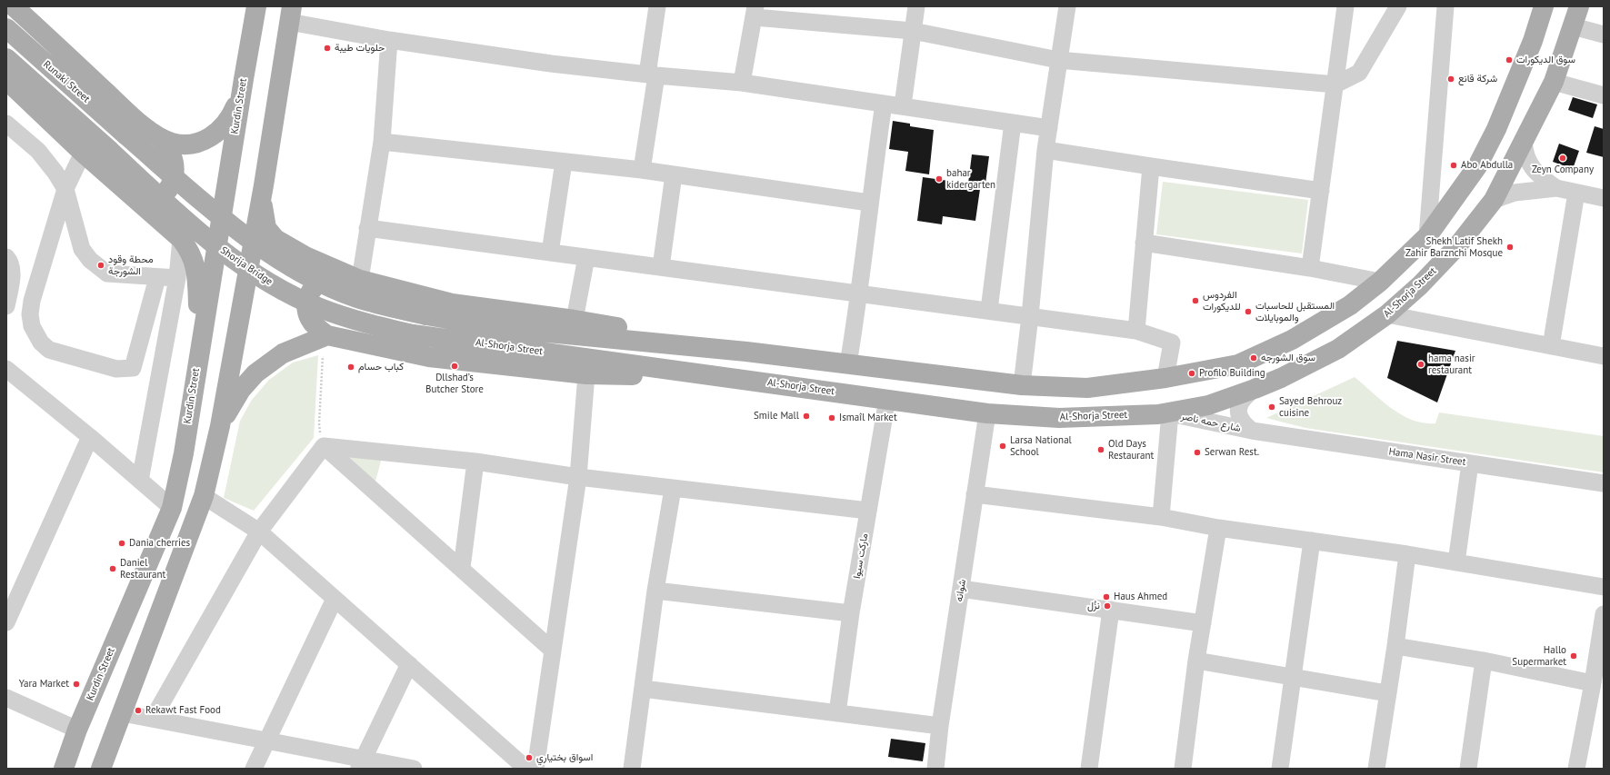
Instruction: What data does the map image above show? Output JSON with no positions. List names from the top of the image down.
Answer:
{
  "streets": {
    "main road": [
      "Runaki Street",
      "Kurdin Street",
      "Shorija Bridge",
      "Al-Shorja Street"
    ],
    "street": [
      "شارع حمه ناصر",
      "Hama Nasir Street",
      "مارکت سیوا",
      "شوانە"
    ]
  },
  "crossings": [
    ["Runaki Street", "Al-Shorja Street"],
    ["Shorija Bridge", "Al-Shorja Street"],
    ["Al-Shorja Street", "شارع حمه ناصر"],
    ["Al-Shorja Street", "مارکت سیوا"],
    ["Al-Shorja Street", "شوانە"],
    ["شارع حمه ناصر", "Hama Nasir Street"]
  ],
  "places": [
    "حلويات طيبة",
    "سوق الديكورات",
    "شركة قانع",
    "Zeyn Company",
    "Abo Abdulla",
    "bahar kidergarten",
    "Shekh Latif Shekh Zahir Barznchi Mosque",
    "محطة وقود الشورجة",
    "الفردوس للديكورات",
    "المستقبل للحاسبات والموبايلات",
    "سوق الشورجه",
    "hama nasir restaurant",
    "Dllshad’s Butcher Store",
    "كباب حسام",
    "Profilo Building",
    "Sayed Behrouz cuisine",
    "Smile Mall",
    "Ismaîl Market",
    "Larsa National School",
    "Old Days Restaurant",
    "Serwan Rest.",
    "Dania cherries",
    "Daniel Restaurant",
    "Haus Ahmed",
    "نزُل",
    "Hallo Supermarket",
    "Yara Market",
    "Rekawt Fast Food",
    "اسواق بختياري"
  ]
}
